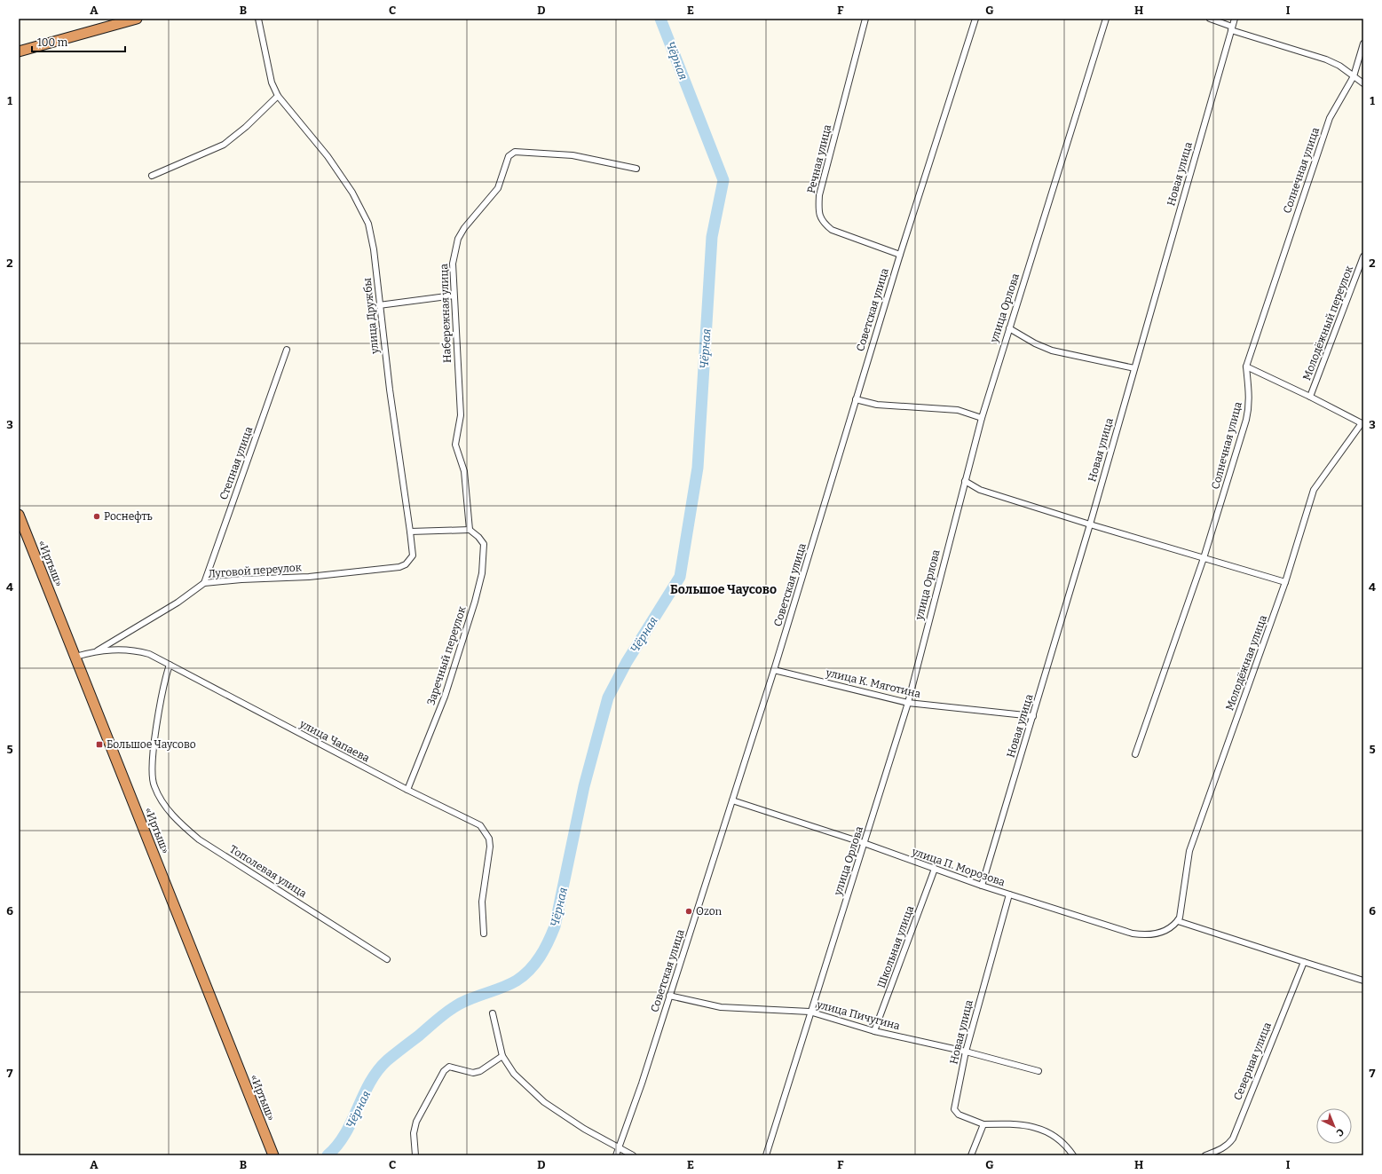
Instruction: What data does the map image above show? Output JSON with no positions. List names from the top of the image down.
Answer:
{
  "streets": {
    "highway": ["«Иртыш»"],
    "street": [
      "Речная улица",
      "Солнечная улица",
      "Новая улица",
      "улица Орлова",
      "Советская улица",
      "Набережная улица",
      "улица Дружбы",
      "Молодёжный переулок",
      "Степная улица",
      "Луговой переулок",
      "Заречный переулок",
      "Молодёжная улица",
      "улица К. Мяготина",
      "улица Чапаева",
      "улица П. Морозова",
      "Тополевая улица",
      "Школьная улица",
      "улица Пичугина",
      "Северная улица"
    ]
  },
  "crossings": [
    ["Речная улица", "Советская улица"],
    ["Новая улица", "улица К. Мяготина"],
    ["Новая улица", "улица П. Морозова"],
    ["Новая улица", "улица Пичугина"],
    ["улица Орлова", "улица К. Мяготина"],
    ["улица Орлова", "улица П. Морозова"],
    ["улица Орлова", "улица Пичугина"],
    ["Советская улица", "улица К. Мяготина"],
    ["Советская улица", "улица П. Морозова"],
    ["Советская улица", "улица Пичугина"],
    ["Набережная улица", "Заречный переулок"],
    ["улица Дружбы", "Луговой переулок"],
    ["Степная улица", "Луговой переулок"],
    ["«Иртыш»", "улица Чапаева"],
    ["Луговой переулок", "улица Чапаева"],
    ["Заречный переулок", "улица Чапаева"],
    ["Молодёжная улица", "улица П. Морозова"],
    ["улица Чапаева", "Тополевая улица"],
    ["улица П. Морозова", "Школьная улица"],
    ["Школьная улица", "улица Пичугина"]
  ],
  "districts": ["Большое Чаусово"],
  "water": ["Чёрная"],
  "places": {
    "other": ["Роснефть", "Ozon"],
    "transit": ["Большое Чаусово"]
  },
  "scale_bar": "100 m",
  "north": "bottom right",
  "grid": {
    "columns": [
      "A",
      "B",
      "C",
      "D",
      "E",
      "F",
      "G",
      "H",
      "I"
    ],
    "rows": [
      "1",
      "2",
      "3",
      "4",
      "5",
      "6",
      "7"
    ]
  }
}
